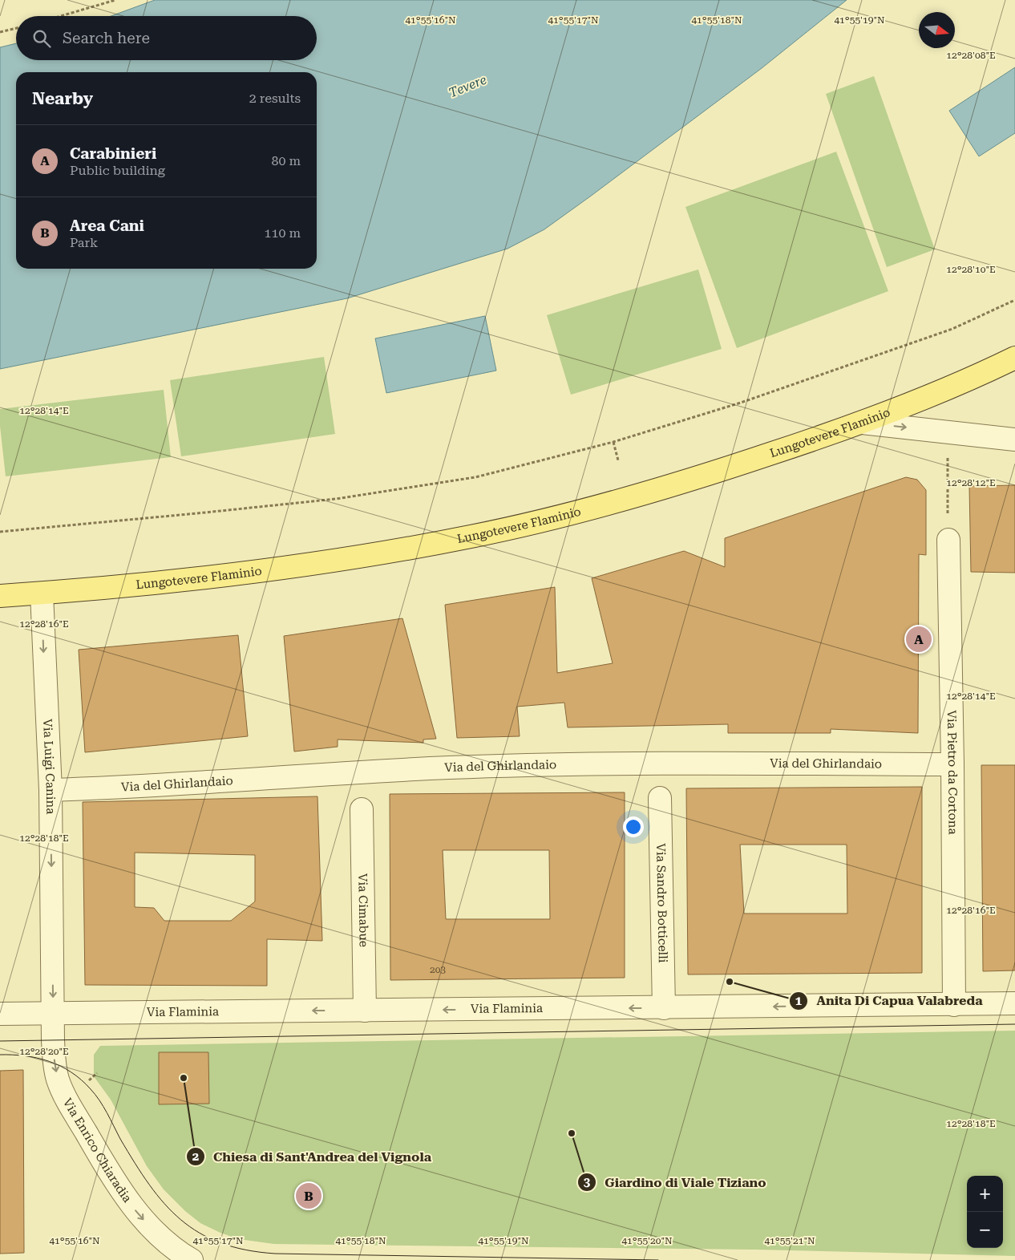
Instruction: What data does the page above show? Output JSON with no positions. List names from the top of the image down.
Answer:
{
  "streets": {
    "main road": ["Lungotevere Flaminio"],
    "street": [
      "Via del Ghirlandaio",
      "Via Luigi Canina",
      "Via Pietro da Cortona",
      "Via Sandro Botticelli",
      "Via Cimabue",
      "Via Flaminia",
      "Via Enrico Chiaradia"
    ]
  },
  "crossings": [
    ["Lungotevere Flaminio", "Via Luigi Canina"],
    ["Via del Ghirlandaio", "Via Luigi Canina"],
    ["Via del Ghirlandaio", "Via Pietro da Cortona"],
    ["Via Luigi Canina", "Via Flaminia"],
    ["Via Luigi Canina", "Via Enrico Chiaradia"],
    ["Via Pietro da Cortona", "Via Flaminia"],
    ["Via Sandro Botticelli", "Via Flaminia"],
    ["Via Cimabue", "Via Flaminia"],
    ["Via Flaminia", "Via Enrico Chiaradia"]
  ],
  "one_way": ["Via Luigi Canina", "Via Flaminia", "Via Enrico Chiaradia"],
  "water": ["Tevere"],
  "places": ["Anita Di Capua Valabreda", "Chiesa di Sant'Andrea del Vignola", "Giardino di Viale Tiziano"],
  "house_numbers": ["203"],
  "north": "right",
  "page": {
    "search": "Search here",
    "heading": ["Nearby", "2 results"],
    "list": [
      {
        "mark": "A",
        "name": "Carabinieri",
        "note": "Public building",
        "value": "80 m"
      },
      {
        "mark": "B",
        "name": "Area Cani",
        "note": "Park",
        "value": "110 m"
      }
    ],
    "pins": ["A", "B"],
    "map_buttons": ["+", "−"]
  },
  "coordinates": [
    "41°55'16\"N",
    "41°55'17\"N",
    "41°55'18\"N",
    "41°55'19\"N",
    "12°28'08\"E",
    "12°28'10\"E",
    "12°28'14\"E",
    "12°28'12\"E",
    "12°28'16\"E",
    "12°28'18\"E",
    "12°28'20\"E",
    "41°55'20\"N",
    "41°55'21\"N"
  ]
}
